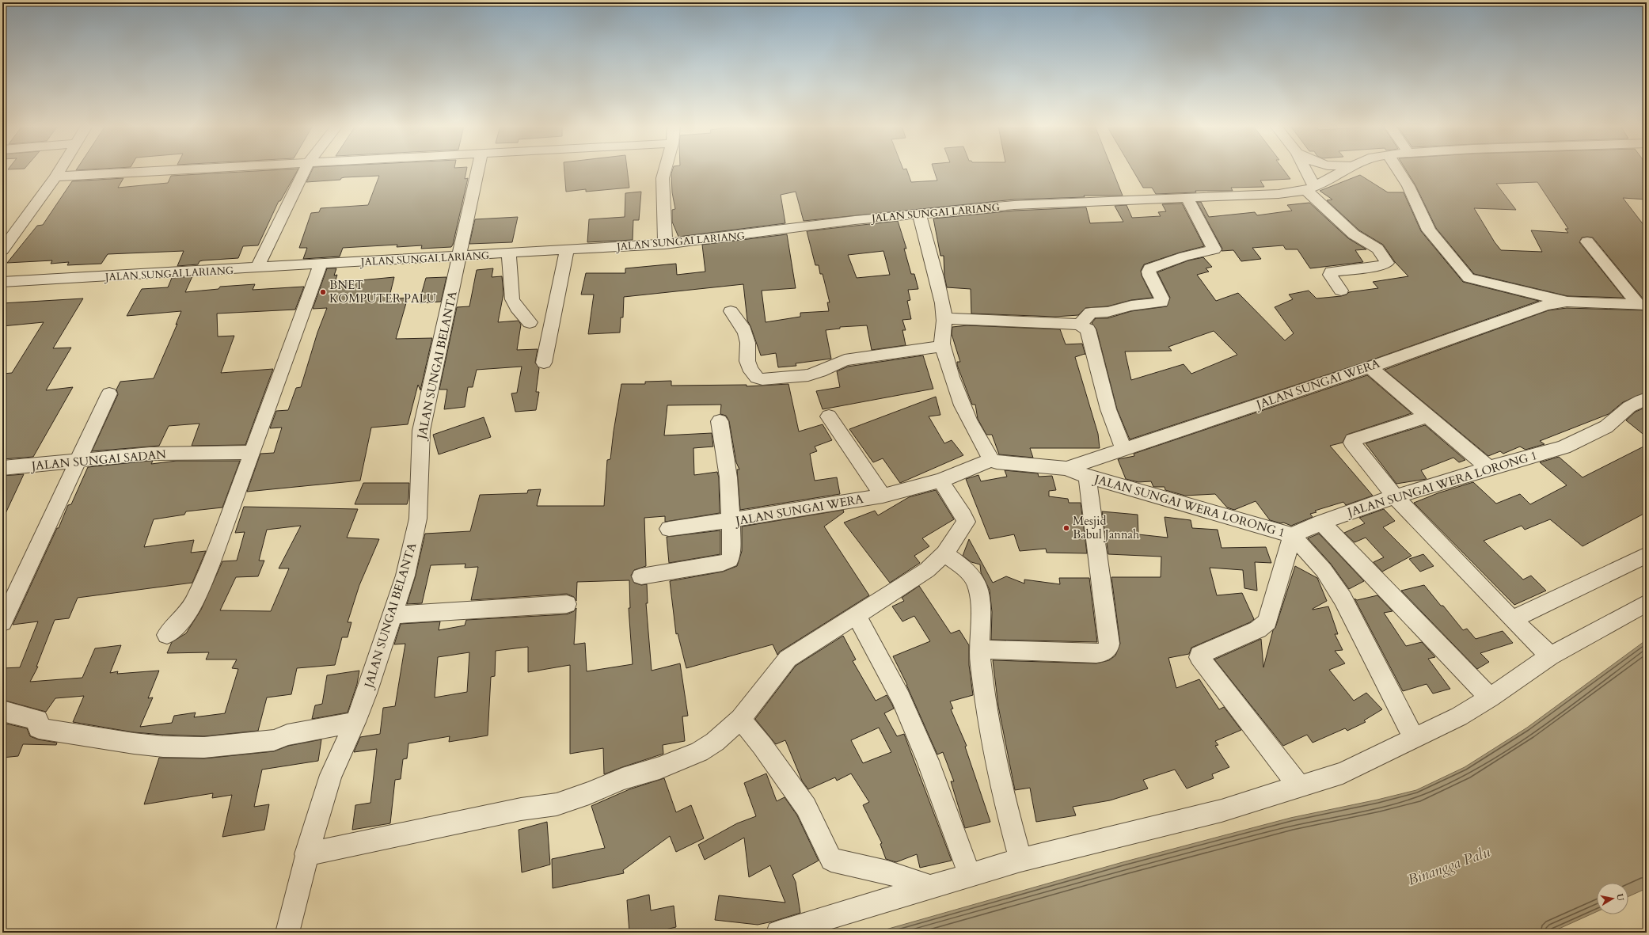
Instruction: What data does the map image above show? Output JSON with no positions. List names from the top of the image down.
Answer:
{
  "streets": {
    "street": [
      "JALAN SUNGAI LARIANG",
      "JALAN SUNGAI BELANTA",
      "JALAN SUNGAI WERA",
      "JALAN SUNGAI SADAN",
      "JALAN SUNGAI WERA LORONG 1"
    ]
  },
  "crossings": [
    ["JALAN SUNGAI LARIANG", "JALAN SUNGAI BELANTA"],
    ["JALAN SUNGAI WERA", "JALAN SUNGAI WERA LORONG 1"]
  ],
  "water": ["Binangga Palu"],
  "places": ["BNET KOMPUTER PALU", "Mesjid Babul Jannah"],
  "north": "right"
}
